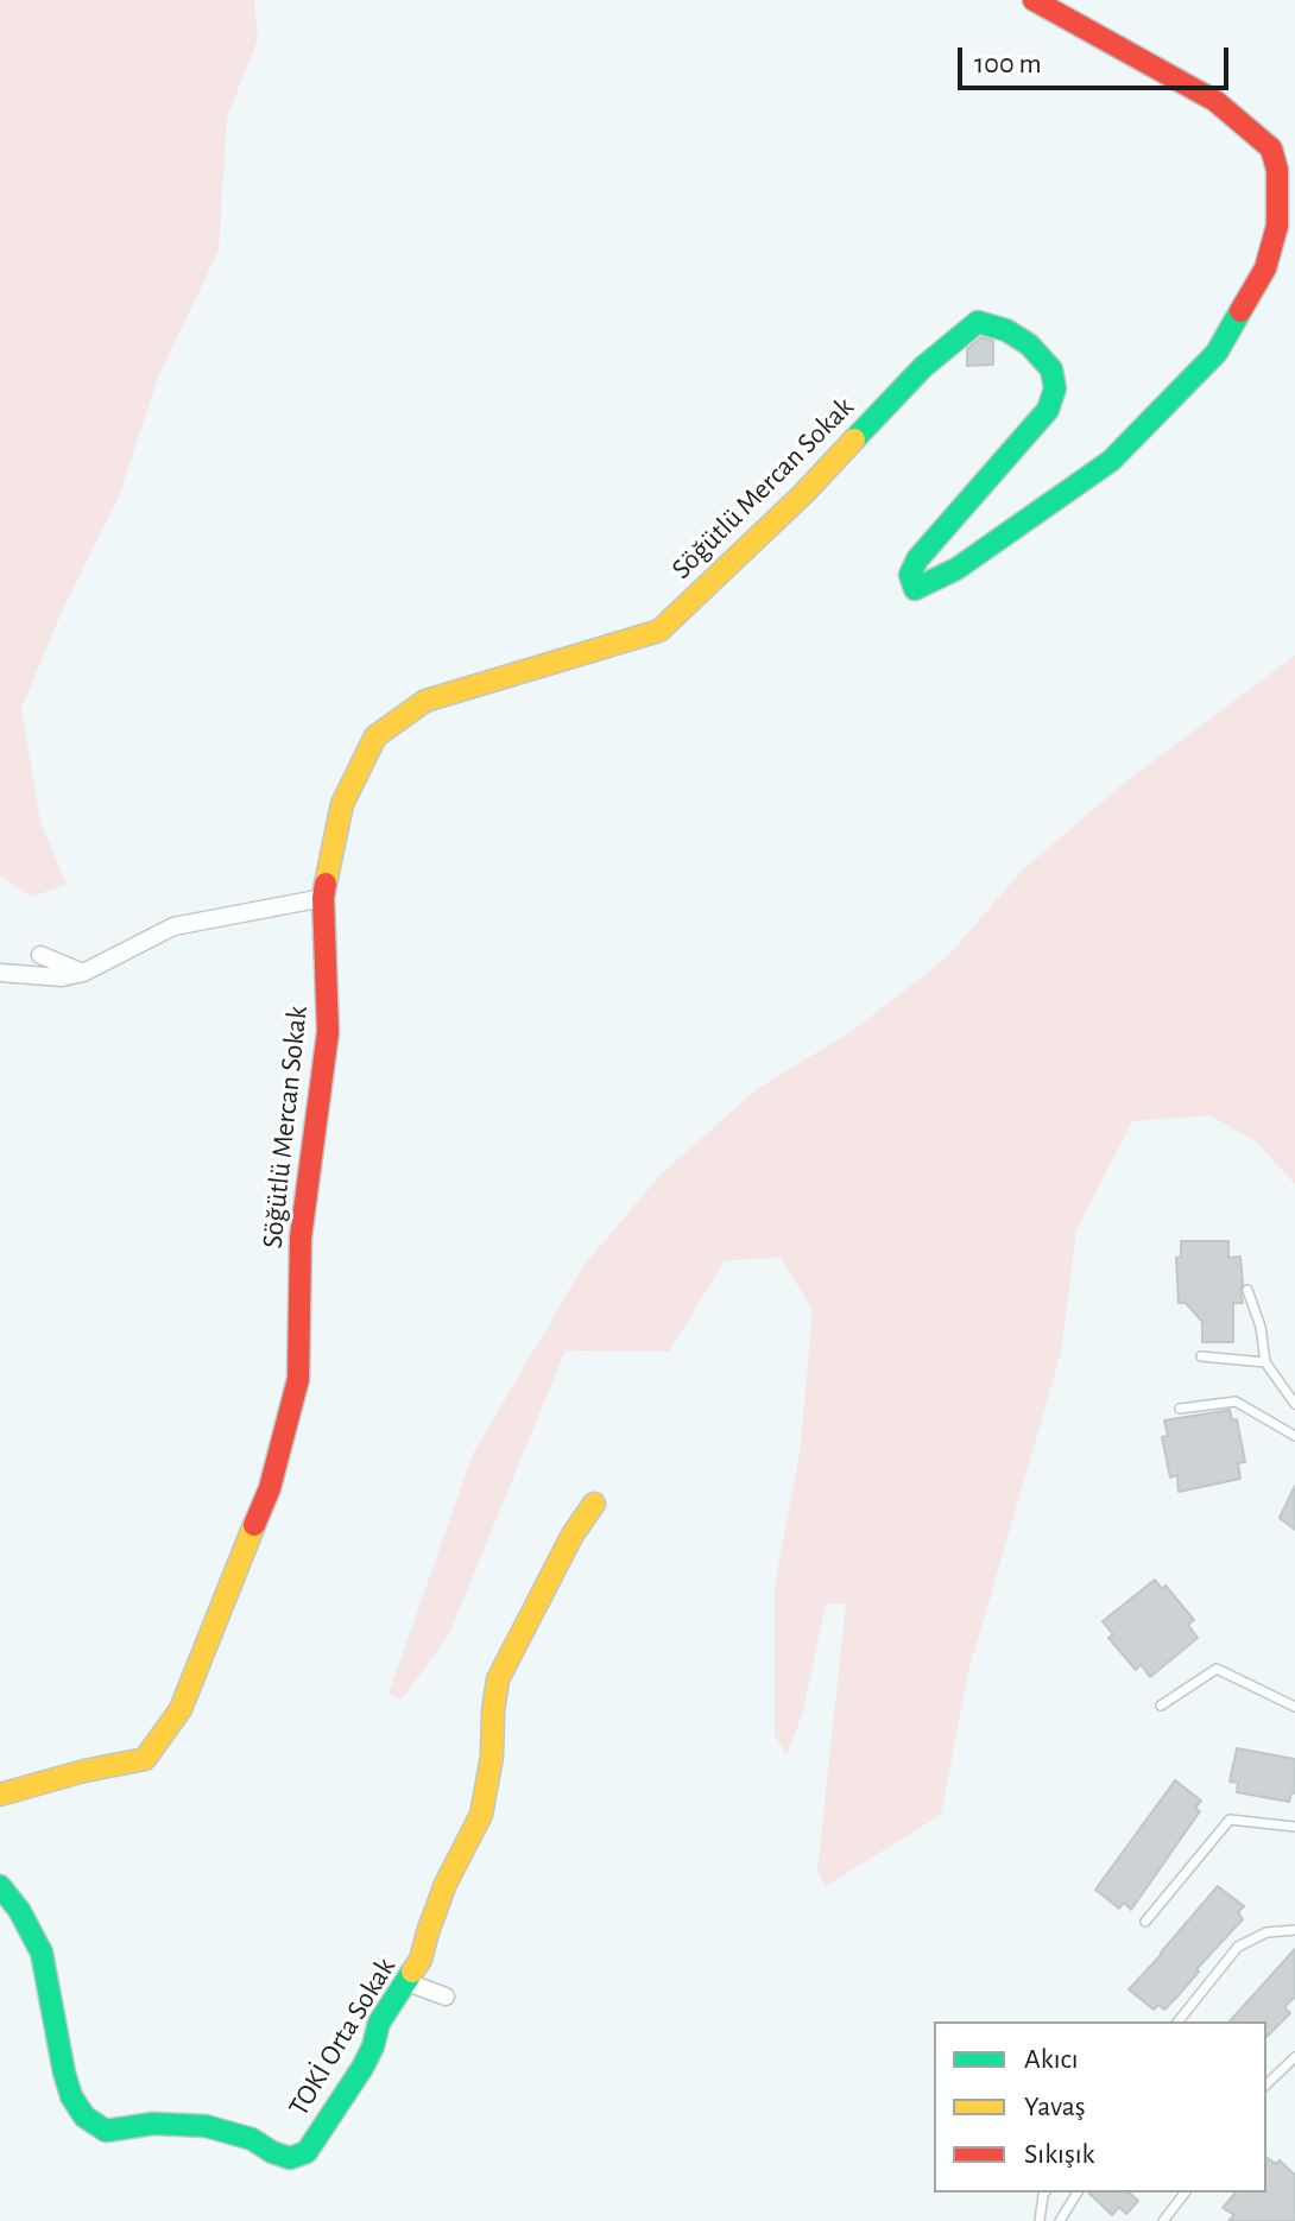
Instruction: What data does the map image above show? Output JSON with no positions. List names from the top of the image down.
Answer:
{
  "streets": {
    "street": ["Söğütlü Mercan Sokak", "TOKİ Orta Sokak"]
  },
  "legend": ["Akıcı", "Yavaş", "Sıkışık"],
  "scale_bar": "100 m"
}
